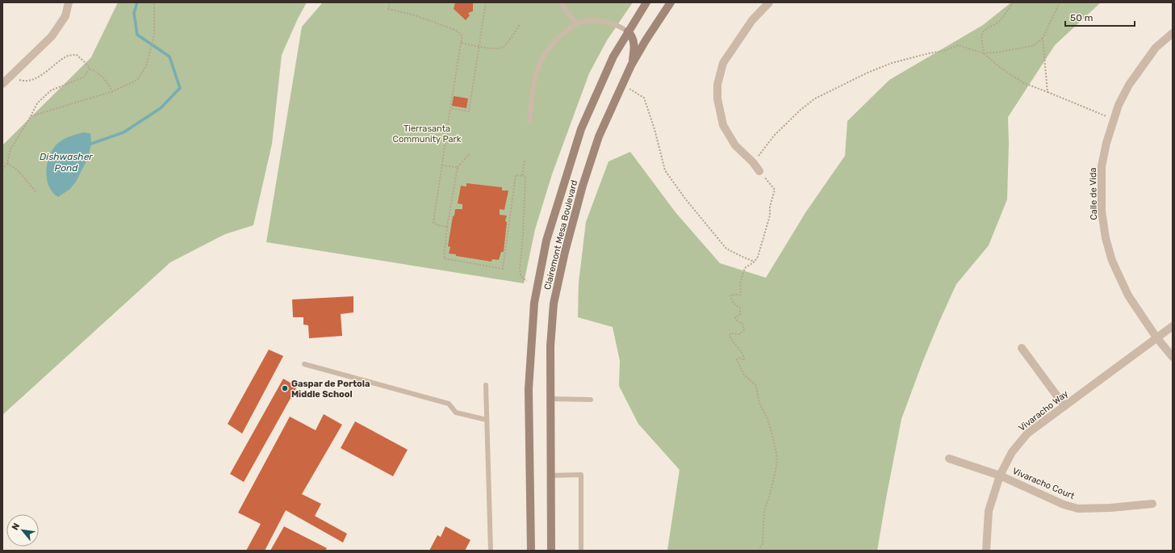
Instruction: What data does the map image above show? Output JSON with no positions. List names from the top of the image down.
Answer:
{
  "streets": {
    "main road": ["Clairemont Mesa Boulevard"],
    "street": ["Calle de Vida", "Vivaracho Way", "Vivaracho Court"]
  },
  "crossings": [
    ["Calle de Vida", "Vivaracho Way"],
    ["Vivaracho Way", "Vivaracho Court"]
  ],
  "water": ["Dishwasher Pond"],
  "parks": ["Tierrasanta Community Park"],
  "places": ["Gaspar de Portola Middle School"],
  "scale_bar": "50 m",
  "north": "top left"
}
